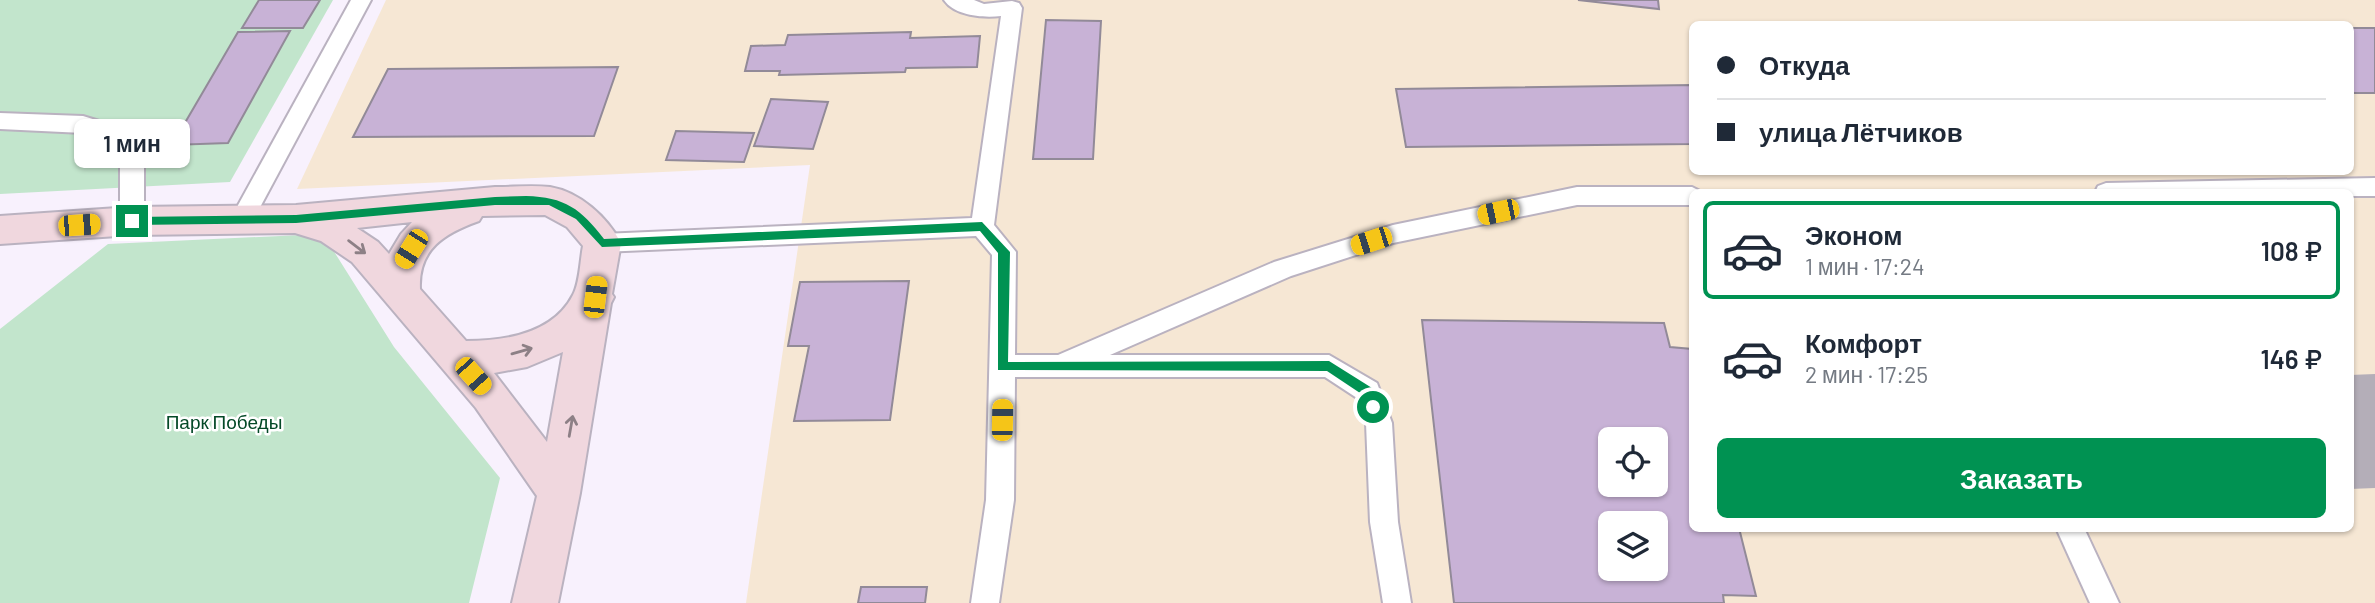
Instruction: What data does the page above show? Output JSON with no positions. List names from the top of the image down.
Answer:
{
  "parks": ["Парк Победы"],
  "page": {
    "banner": ["Откуда", "улица Лётчиков"],
    "bubble": "1 мин",
    "list": [
      {
        "name": "Эконом",
        "note": "1 мин · 17:24",
        "value": "108 ₽"
      },
      {
        "name": "Комфорт",
        "note": "2 мин · 17:25",
        "value": "146 ₽"
      }
    ],
    "buttons": "Заказать"
  }
}
